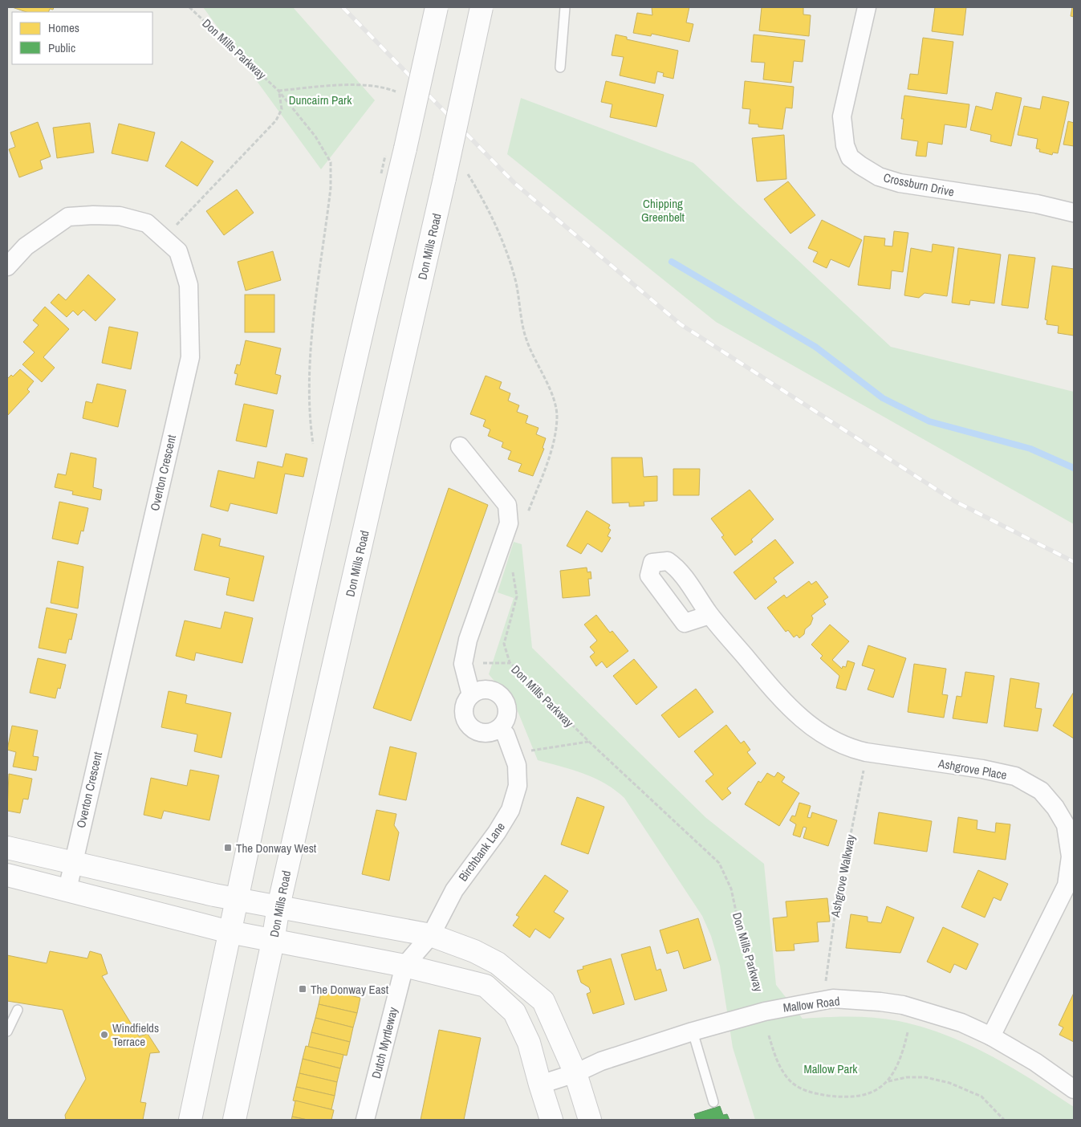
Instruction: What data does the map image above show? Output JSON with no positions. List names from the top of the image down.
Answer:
{
  "streets": {
    "main road": ["Don Mills Road"],
    "street": [
      "Crossburn Drive",
      "Overton Crescent",
      "Ashgrove Place",
      "Birchbank Lane",
      "Mallow Road",
      "Dutch Myrtleway"
    ],
    "path": ["Don Mills Parkway", "Ashgrove Walkway"]
  },
  "crossings": [
    ["Don Mills Parkway", "Mallow Road"],
    ["Ashgrove Place", "Mallow Road"],
    ["Birchbank Lane", "Dutch Myrtleway"]
  ],
  "parks": ["Duncairn Park", "Chipping Greenbelt", "Mallow Park"],
  "places": {
    "transit": ["The Donway West", "The Donway East"],
    "other": ["Windfields Terrace"]
  },
  "legend": ["Homes", "Public"]
}
